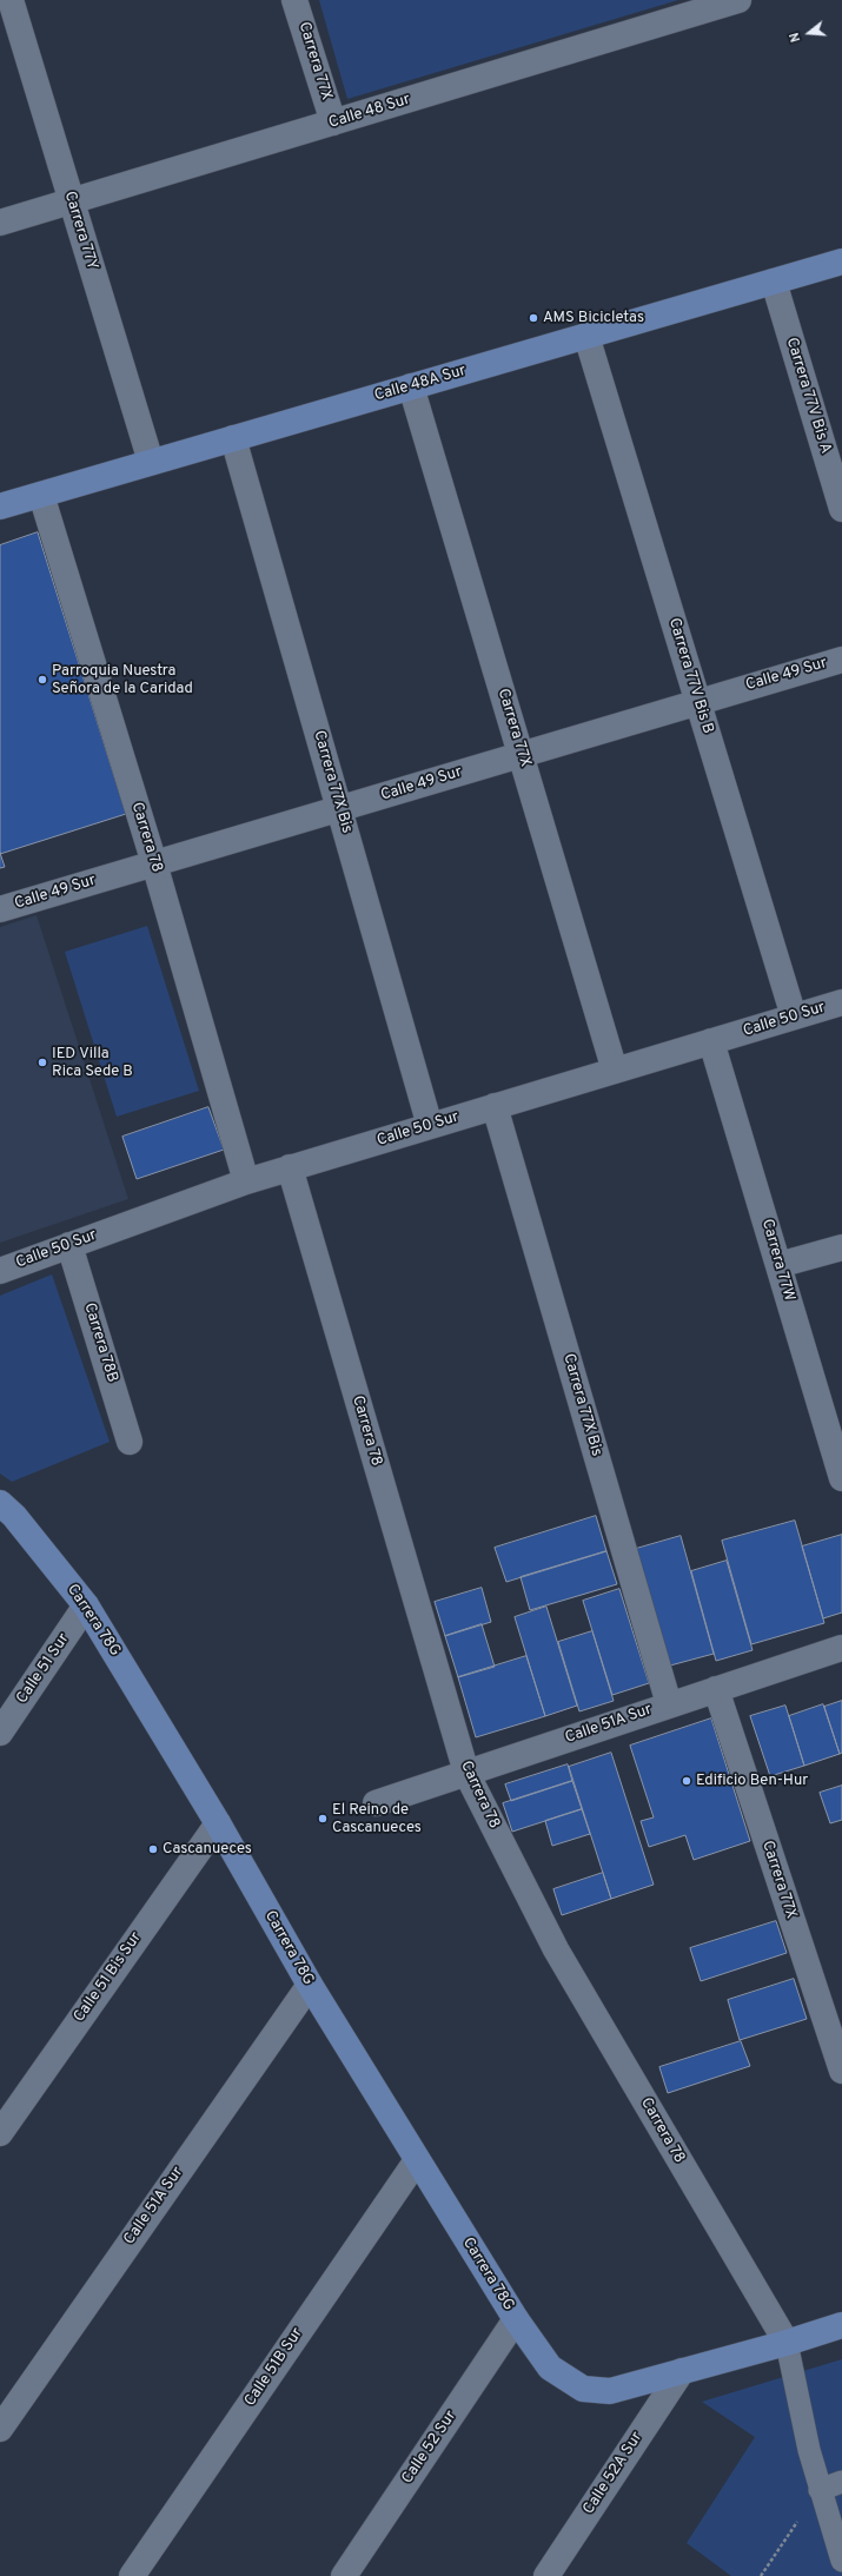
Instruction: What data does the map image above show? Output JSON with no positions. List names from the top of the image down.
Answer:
{
  "streets": {
    "street": [
      "Carrera 77X",
      "Calle 48 Sur",
      "Carrera 77Y",
      "Calle 48A Sur",
      "Carrera 77V Bis A",
      "Calle 49 Sur",
      "Carrera 77V Bis B",
      "Carrera 77X Bis",
      "Carrera 78",
      "Calle 50 Sur",
      "Carrera 77W",
      "Carrera 78B",
      "Carrera 78G",
      "Calle 51 Sur",
      "Calle 51A Sur",
      "Calle 51 Bis Sur",
      "Calle 51B Sur",
      "Calle 52 Sur",
      "Calle 52A Sur"
    ]
  },
  "crossings": [
    ["Carrera 77X", "Calle 48 Sur"],
    ["Carrera 77X", "Calle 48A Sur"],
    ["Carrera 77X", "Calle 49 Sur"],
    ["Carrera 77X", "Calle 50 Sur"],
    ["Carrera 77X", "Calle 51A Sur"],
    ["Calle 48 Sur", "Carrera 77Y"],
    ["Carrera 77Y", "Calle 48A Sur"],
    ["Calle 48A Sur", "Carrera 77V Bis A"],
    ["Calle 48A Sur", "Carrera 77V Bis B"],
    ["Calle 48A Sur", "Carrera 77X Bis"],
    ["Calle 48A Sur", "Carrera 78"],
    ["Calle 49 Sur", "Carrera 77V Bis B"],
    ["Calle 49 Sur", "Carrera 77X Bis"],
    ["Calle 49 Sur", "Carrera 78"],
    ["Carrera 77V Bis B", "Calle 50 Sur"],
    ["Carrera 77X Bis", "Calle 50 Sur"],
    ["Carrera 77X Bis", "Calle 51A Sur"],
    ["Carrera 78", "Calle 50 Sur"],
    ["Carrera 78", "Calle 51A Sur"],
    ["Calle 50 Sur", "Carrera 77W"],
    ["Calle 50 Sur", "Carrera 78B"],
    ["Carrera 78G", "Calle 51 Sur"],
    ["Carrera 78G", "Calle 51A Sur"],
    ["Carrera 78G", "Calle 51 Bis Sur"],
    ["Carrera 78G", "Calle 51B Sur"],
    ["Carrera 78G", "Calle 52 Sur"],
    ["Carrera 78G", "Calle 52A Sur"]
  ],
  "places": [
    "AMS Bicicletas",
    "Parroquia Nuestra Señora de la Caridad",
    "IED Villa Rica Sede B",
    "Edificio Ben-Hur",
    "El Reino de Cascanueces",
    "Cascanueces"
  ],
  "north": "left"
}
